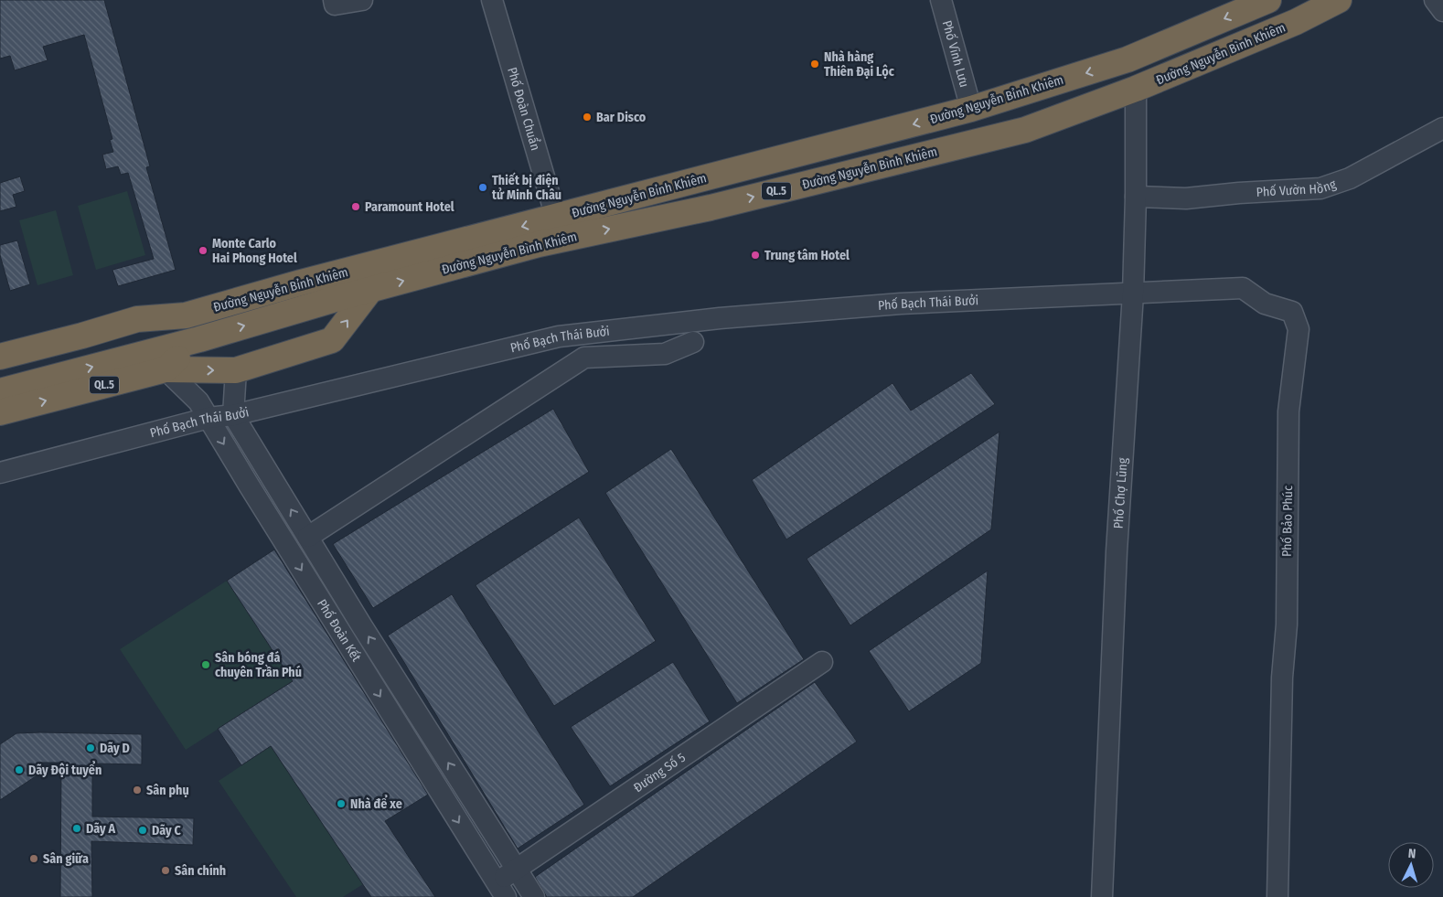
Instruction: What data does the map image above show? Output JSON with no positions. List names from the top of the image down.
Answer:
{
  "streets": {
    "highway": ["Đường Nguyễn Bình Khiêm", "Đường Nguyễn Bỉnh Khiêm", "QL.5"],
    "street": [
      "Phố Vĩnh Lưu",
      "Phố Đoàn Chuẩn",
      "Phố Vườn Hồng",
      "Phố Bạch Thái Bưởi",
      "Phố Chợ Lũng",
      "Phố Bảo Phúc",
      "Phố Đoàn Kết",
      "Đường Số 5"
    ]
  },
  "crossings": [
    ["Phố Vĩnh Lưu", "Đường Nguyễn Bỉnh Khiêm"],
    ["Đường Nguyễn Bình Khiêm", "QL.5"],
    ["Đường Nguyễn Bình Khiêm", "Phố Chợ Lũng"],
    ["Đường Nguyễn Bỉnh Khiêm", "Phố Đoàn Chuẩn"],
    ["Đường Nguyễn Bỉnh Khiêm", "QL.5"],
    ["Phố Vườn Hồng", "Phố Chợ Lũng"],
    ["QL.5", "Phố Đoàn Kết"],
    ["Phố Bạch Thái Bưởi", "Phố Chợ Lũng"],
    ["Phố Bạch Thái Bưởi", "Phố Bảo Phúc"],
    ["Phố Bạch Thái Bưởi", "Phố Đoàn Kết"],
    ["Phố Chợ Lũng", "Phố Bảo Phúc"],
    ["Phố Đoàn Kết", "Đường Số 5"]
  ],
  "one_way": ["Đường Nguyễn Bình Khiêm", "Đường Nguyễn Bỉnh Khiêm"],
  "places": [
    "Nhà hàng Thiên Đại Lộc",
    "Bar Disco",
    "Thiết bị điện tử Minh Châu",
    "Paramount Hotel",
    "Monte Carlo Hai Phong Hotel",
    "Trung tâm Hotel",
    "Sân bóng đá chuyên Trần Phú",
    "Dãy D",
    "Dãy Đội tuyển",
    "Sân phụ",
    "Nhà để xe",
    "Dãy A",
    "Dãy C",
    "Sân giữa",
    "Sân chính"
  ],
  "north": "top"
}
